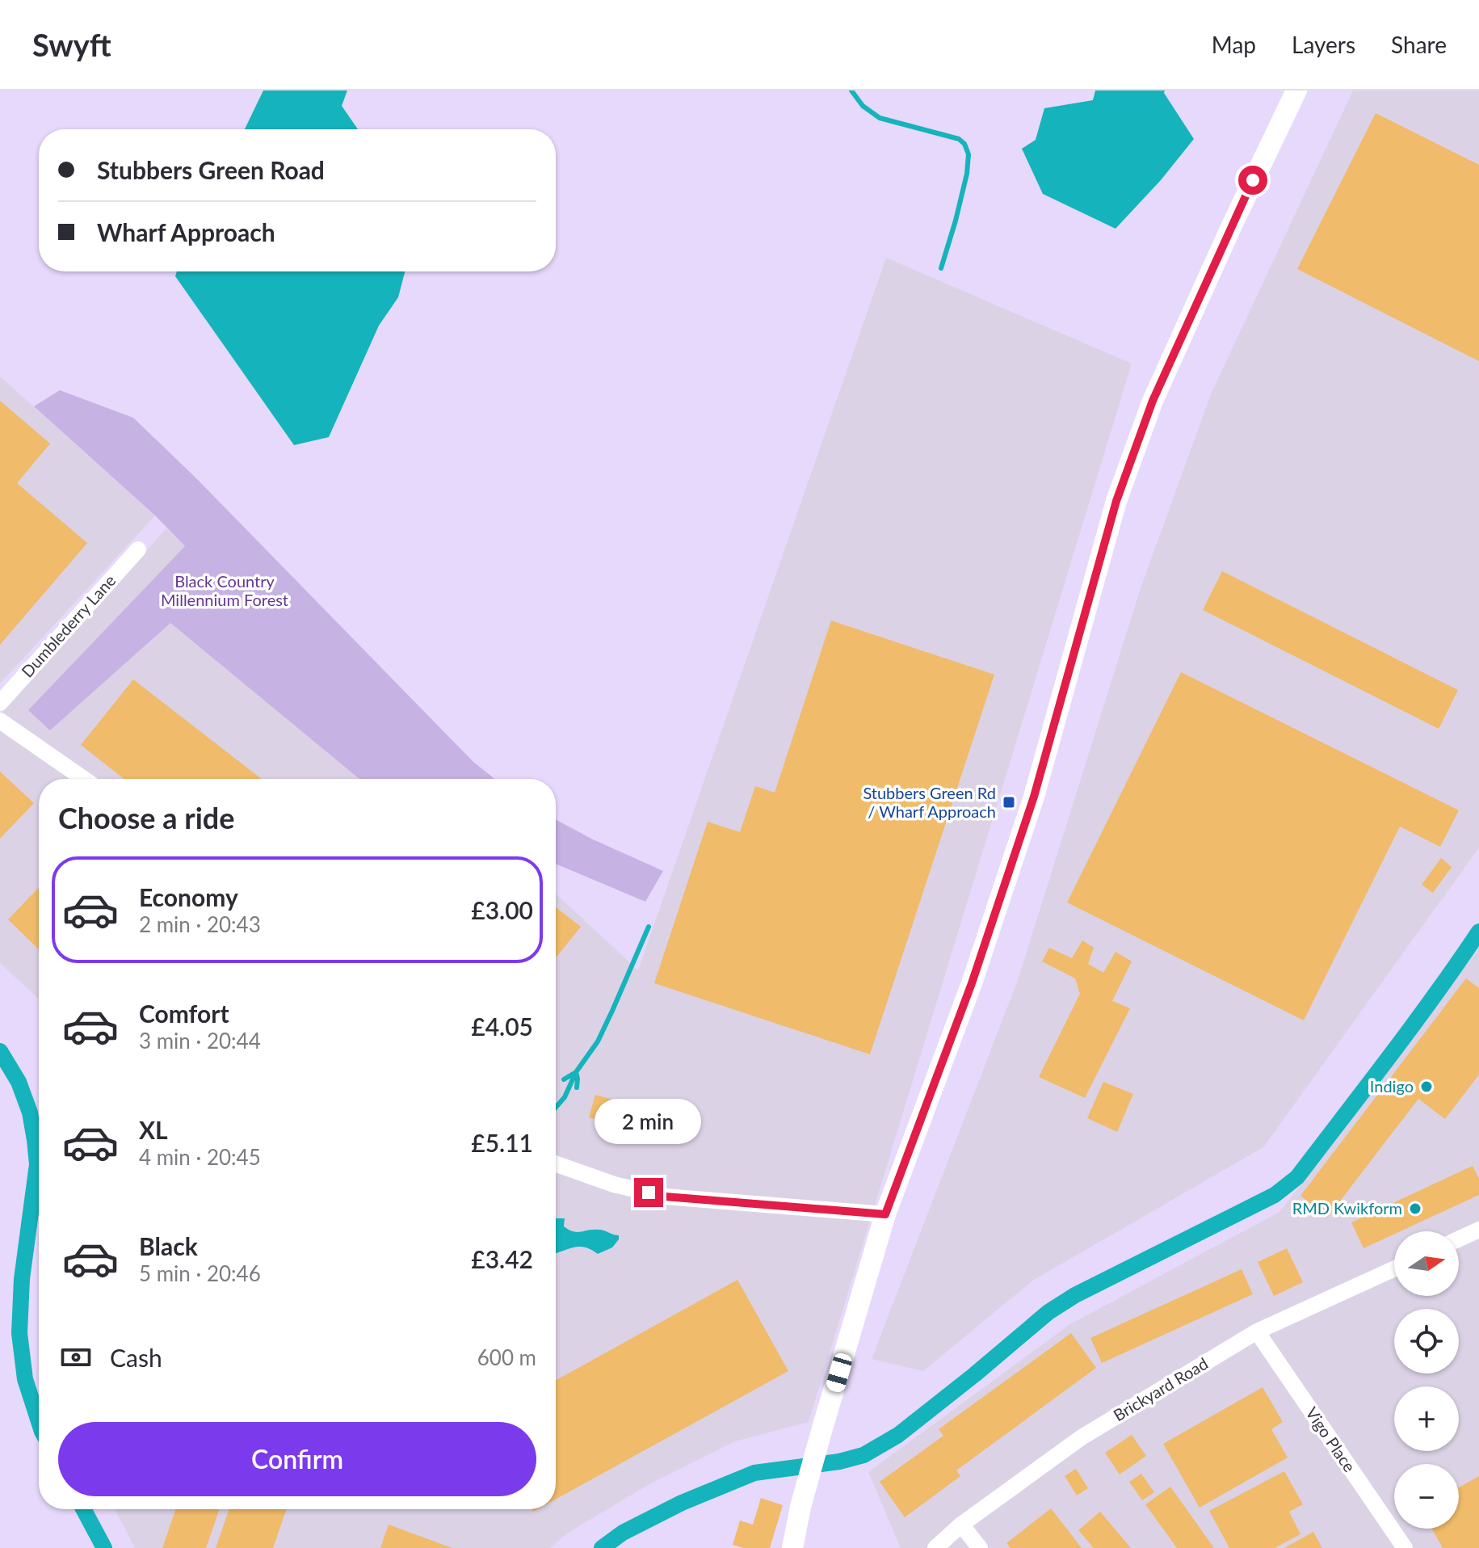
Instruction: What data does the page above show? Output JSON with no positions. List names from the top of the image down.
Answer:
{
  "streets": {
    "street": ["Dumblederry Lane", "Brickyard Road", "Vigo Place"]
  },
  "crossings": [
    ["Brickyard Road", "Vigo Place"]
  ],
  "parks": ["Black Country Millennium Forest"],
  "places": {
    "transit": ["Stubbers Green Rd / Wharf Approach"],
    "other": ["Indigo", "RMD Kwikform"]
  },
  "north": "right",
  "page": {
    "header": "Swyft",
    "nav": ["Map", "Layers", "Share"],
    "banner": ["Stubbers Green Road", "Wharf Approach"],
    "heading": "Choose a ride",
    "list": [
      {
        "name": "Economy",
        "note": "2 min · 20:43",
        "value": "£3.00"
      },
      {
        "name": "Comfort",
        "note": "3 min · 20:44",
        "value": "£4.05"
      },
      {
        "name": "XL",
        "note": "4 min · 20:45",
        "value": "£5.11"
      },
      {
        "name": "Black",
        "note": "5 min · 20:46",
        "value": "£3.42"
      }
    ],
    "bubble": "2 min",
    "map_buttons": ["+", "−"],
    "pay": ["Cash", "600 m"],
    "buttons": "Confirm"
  }
}
